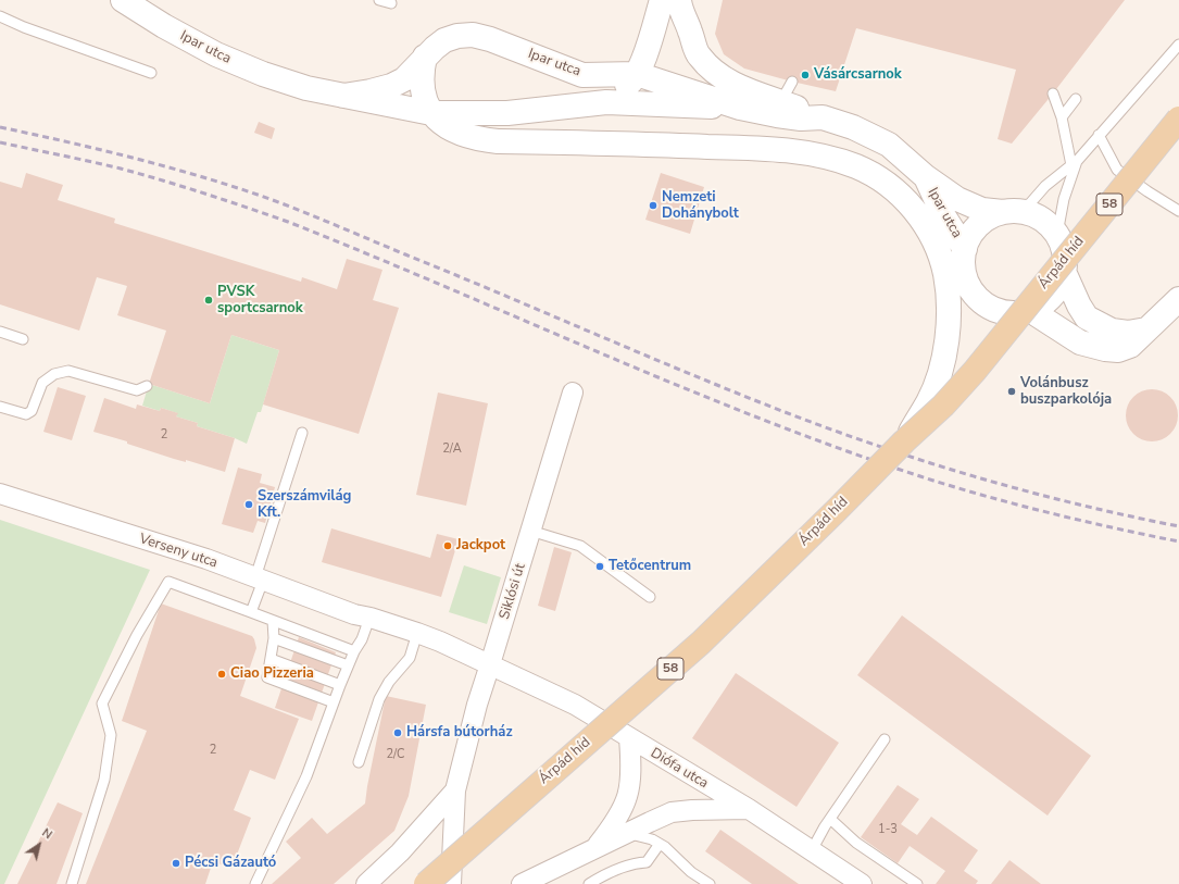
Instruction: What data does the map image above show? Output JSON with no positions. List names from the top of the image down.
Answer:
{
  "streets": {
    "main road": ["58", "Árpád híd"],
    "street": [
      "Ipar utca",
      "Verseny utca",
      "Siklósi út",
      "Diófa utca"
    ]
  },
  "crossings": [
    ["Verseny utca", "Siklósi út"],
    ["Verseny utca", "Diófa utca"],
    ["Siklósi út", "Diófa utca"]
  ],
  "places": [
    "Vásárcsarnok",
    "Nemzeti Dohánybolt",
    "PVSK sportcsarnok",
    "Volánbusz buszparkolója",
    "Szerszámvilág Kft.",
    "Jackpot",
    "Tetőcentrum",
    "Ciao Pizzeria",
    "Hársfa bútorház",
    "Pécsi Gázautó"
  ],
  "house_numbers": [
    "2",
    "2/A",
    "2",
    "2/C",
    "1-3"
  ],
  "north": "top right"
}
